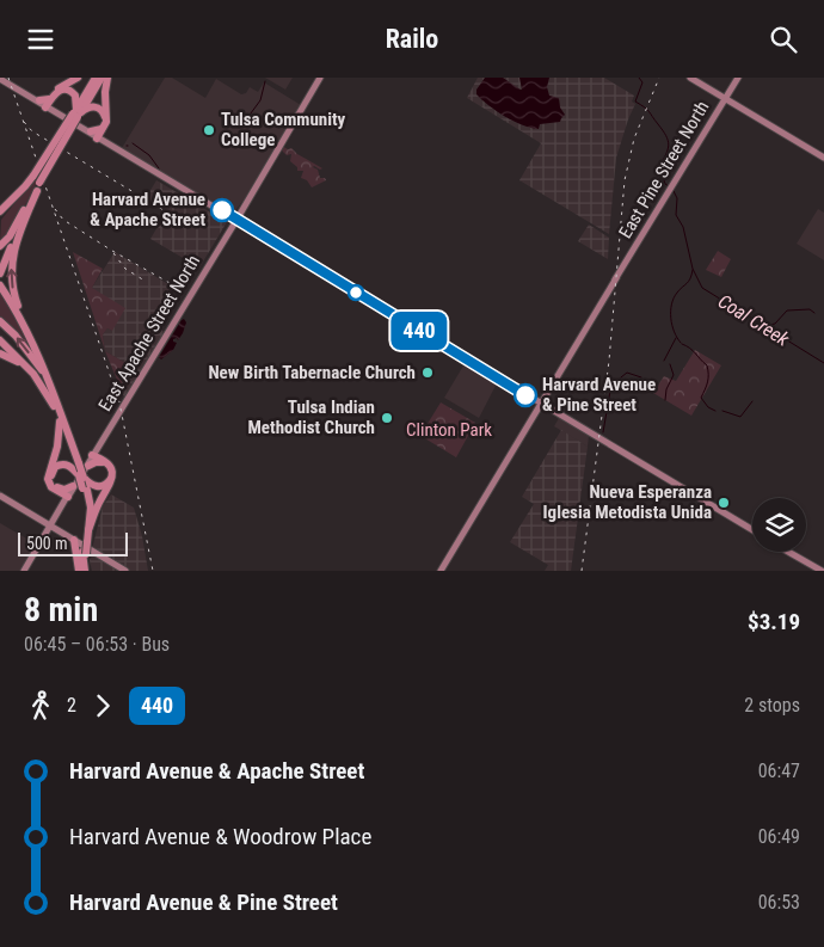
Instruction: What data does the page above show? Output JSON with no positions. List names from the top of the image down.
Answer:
{
  "streets": {
    "main road": ["East Pine Street North", "East Apache Street North"]
  },
  "water": ["Coal Creek"],
  "parks": ["Clinton Park"],
  "places": [
    "Tulsa Community College",
    "Harvard Avenue & Apache Street",
    "New Birth Tabernacle Church",
    "Harvard Avenue & Pine Street",
    "Tulsa Indian Methodist Church",
    "Nueva Esperanza Iglesia Metodista Unida"
  ],
  "lines": ["bus line 440"],
  "scale_bar": "500 m",
  "page": {
    "header": "Railo",
    "on_map": "440",
    "scale": "500 m",
    "heading": ["8 min", "06:45 – 06:53 · Bus", "$3.19"],
    "legs": ["2", "440", "2 stops"],
    "list": [
      {
        "name": "Harvard Avenue & Apache Street",
        "value": "06:47"
      },
      {
        "name": "Harvard Avenue & Woodrow Place",
        "value": "06:49"
      },
      {
        "name": "Harvard Avenue & Pine Street",
        "value": "06:53"
      }
    ]
  }
}
